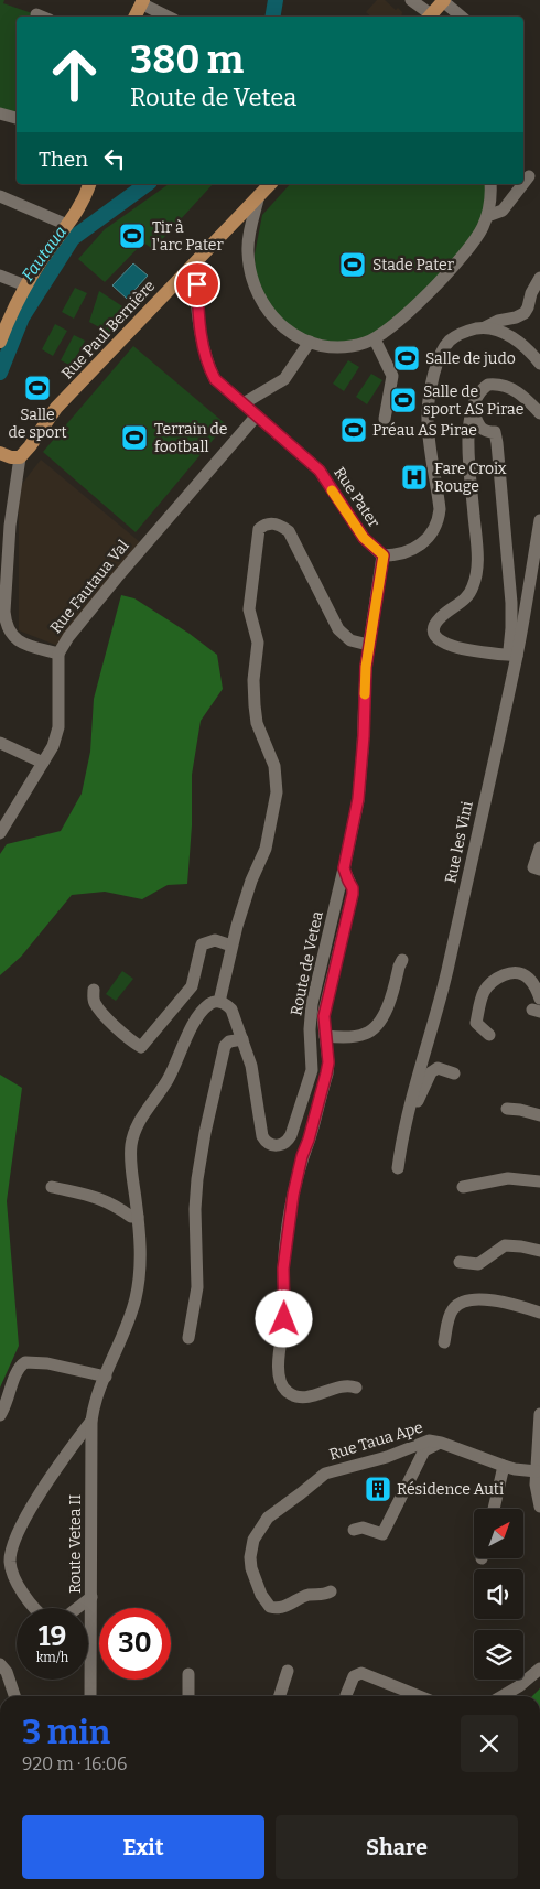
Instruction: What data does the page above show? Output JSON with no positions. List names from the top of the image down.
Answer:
{
  "streets": {
    "main road": ["Rue Paul Bernière"],
    "street": [
      "Rue Pater",
      "Rue Fautaua Val",
      "Rue les Vini",
      "Route de Vetea",
      "Rue Taua Ape",
      "Route Vetea II"
    ]
  },
  "crossings": [
    ["Rue Paul Bernière", "Rue Pater"],
    ["Rue Paul Bernière", "Rue Fautaua Val"],
    ["Rue Pater", "Rue Fautaua Val"],
    ["Rue Pater", "Route de Vetea"]
  ],
  "water": ["Fautaua"],
  "places": {
    "sports": [
      "Tir à l'arc Pater",
      "Stade Pater",
      "Salle de judo",
      "Salle de sport",
      "Salle de sport AS Pirae",
      "Préau AS Pirae",
      "Terrain de football"
    ],
    "hospital": ["Fare Croix Rouge"],
    "building": ["Résidence Auti"]
  },
  "north": "top right",
  "page": {
    "turn": ["380 m", "Route de Vetea"],
    "then": "Then",
    "speed": "19 km/h",
    "limit": "30",
    "heading": ["3 min", "920 m · 16:06"],
    "buttons": ["Exit", "Share"]
  }
}
